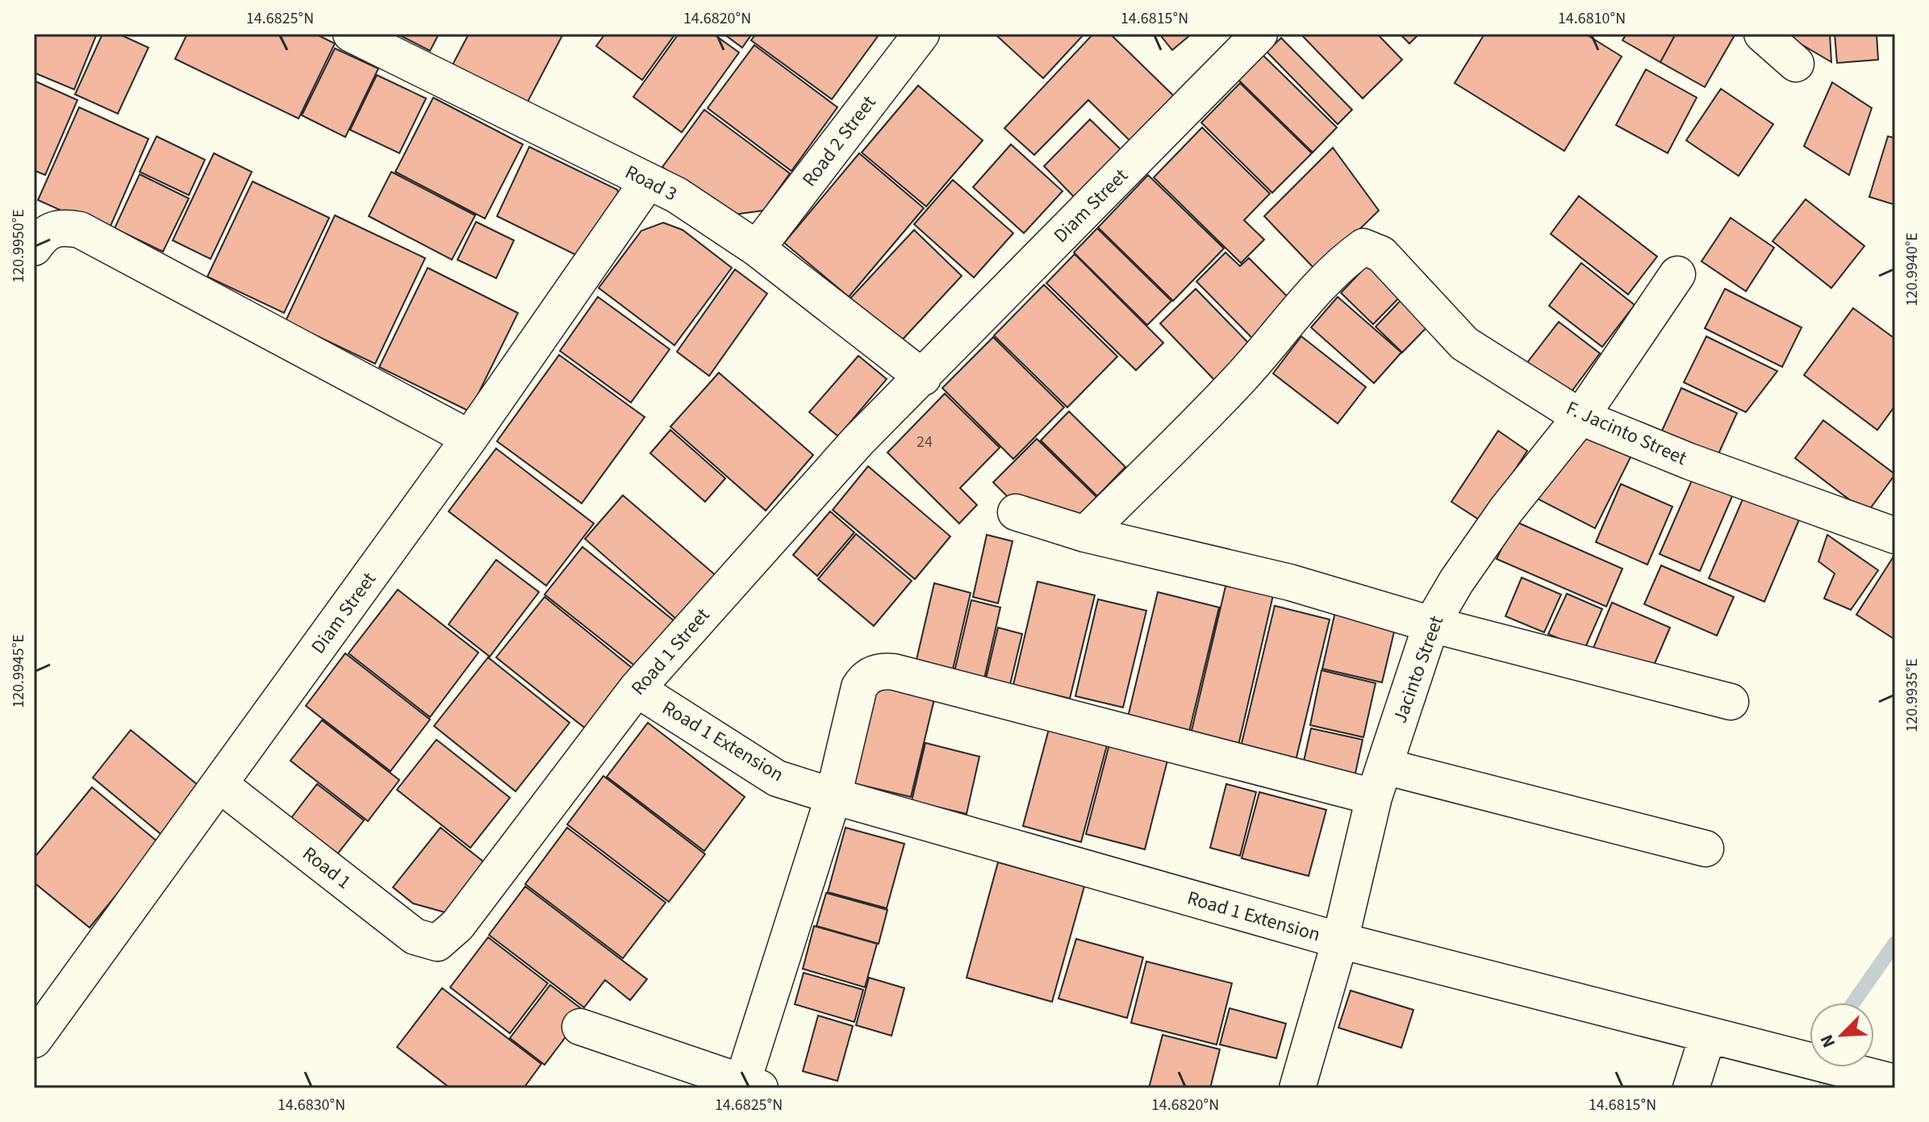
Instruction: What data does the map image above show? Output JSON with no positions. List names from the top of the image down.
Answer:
{
  "streets": {
    "street": [
      "Road 2 Street",
      "Road 3",
      "Diam Street",
      "F. Jacinto Street",
      "Road 1 Street",
      "Jacinto Street",
      "Road 1 Extension",
      "Road 1"
    ]
  },
  "crossings": [
    ["Road 2 Street", "Road 3"],
    ["Road 3", "Diam Street"],
    ["Road 3", "Road 1 Street"],
    ["Diam Street", "Road 1 Street"],
    ["Diam Street", "Road 1"],
    ["F. Jacinto Street", "Jacinto Street"],
    ["Road 1 Street", "Road 1 Extension"],
    ["Road 1 Street", "Road 1"],
    ["Jacinto Street", "Road 1 Extension"]
  ],
  "house_numbers": ["24"],
  "north": "bottom left",
  "coordinates": [
    "14.6825°N",
    "14.6820°N",
    "14.6815°N",
    "14.6810°N",
    "120.9950°E",
    "120.9940°E",
    "120.9945°E",
    "120.9935°E",
    "14.6830°N"
  ]
}
